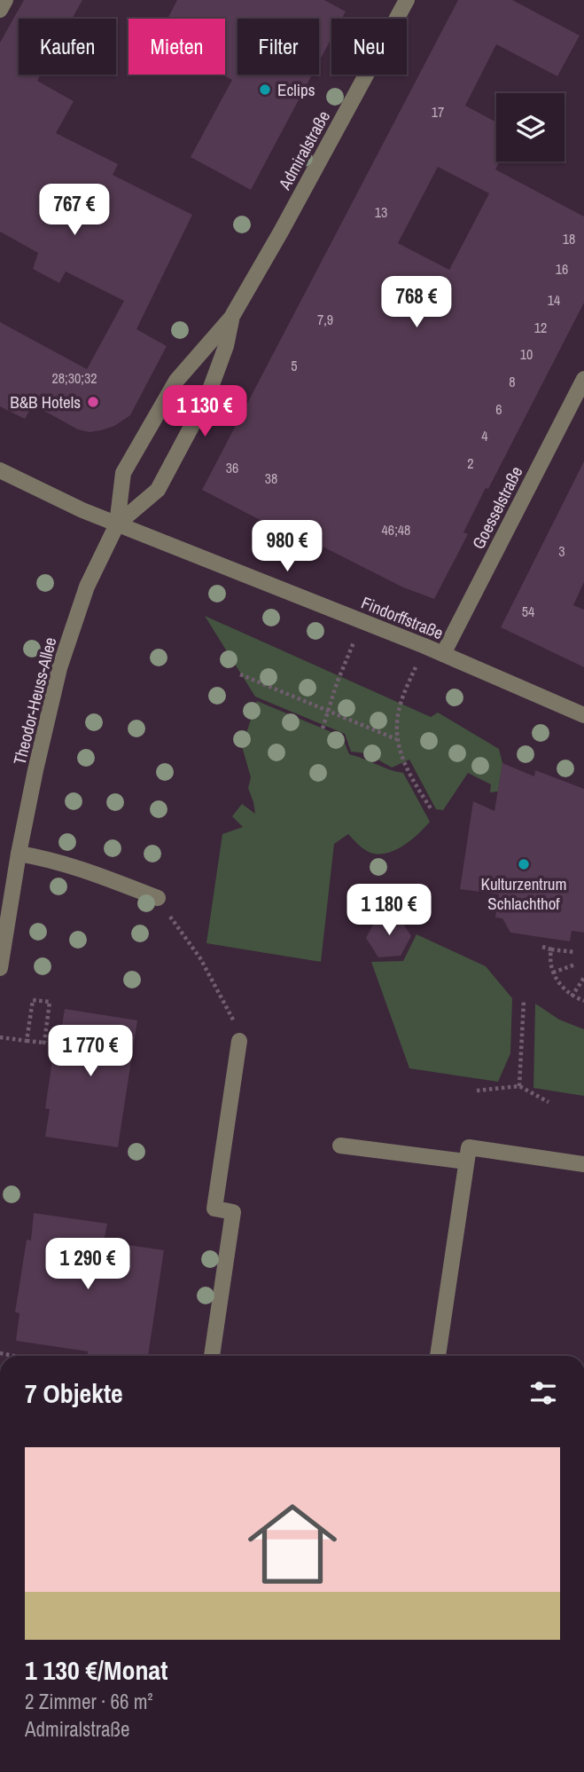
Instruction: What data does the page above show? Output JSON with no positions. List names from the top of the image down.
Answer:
{
  "streets": {
    "street": [
      "Admiralstraße",
      "Goesselstraße",
      "Findorffstraße",
      "Theodor-Heuss-Allee"
    ]
  },
  "crossings": [
    ["Admiralstraße", "Findorffstraße"],
    ["Admiralstraße", "Theodor-Heuss-Allee"],
    ["Goesselstraße", "Findorffstraße"],
    ["Findorffstraße", "Theodor-Heuss-Allee"]
  ],
  "places": ["Eclips", "B&B Hotels", "Kulturzentrum Schlachthof"],
  "house_numbers": [
    "17",
    "13",
    "18",
    "16",
    "14",
    "7,9",
    "12",
    "10",
    "5",
    "28;30;32",
    "8",
    "6",
    "4",
    "2",
    "36",
    "38",
    "46;48",
    "3",
    "54"
  ],
  "page": {
    "chip": [
      "Kaufen",
      "Mieten",
      "Filter",
      "Neu"
    ],
    "price": [
      "767 €",
      "768 €",
      "1 130 €",
      "980 €",
      "1 180 €",
      "1 770 €",
      "1 290 €"
    ],
    "heading": "7 Objekte",
    "list": [
      {
        "name": "1 130 €/Monat",
        "note": "2 Zimmer · 66 m² · Admiralstraße"
      }
    ]
  }
}
